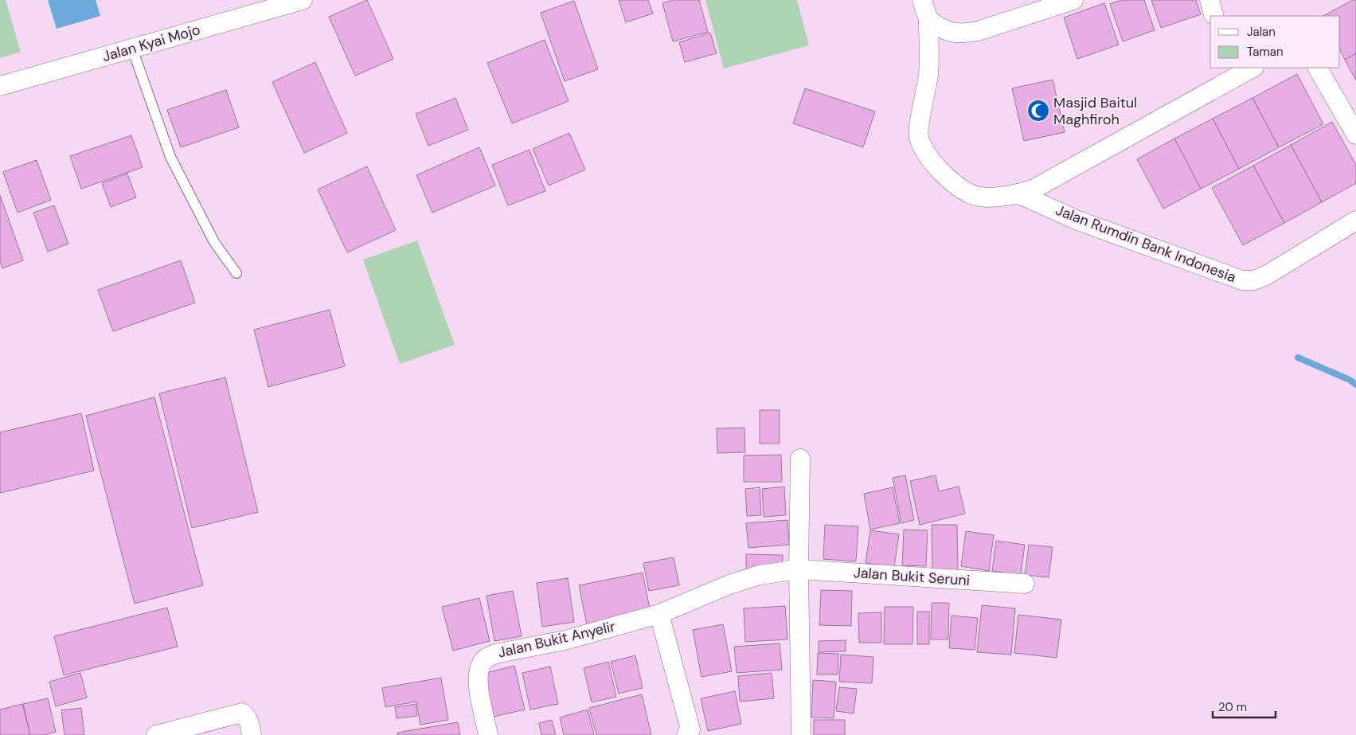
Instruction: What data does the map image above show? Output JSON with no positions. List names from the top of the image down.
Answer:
{
  "streets": {
    "street": [
      "Jalan Kyai Mojo",
      "Jalan Rumdin Bank Indonesia",
      "Jalan Bukit Seruni",
      "Jalan Bukit Anyelir"
    ]
  },
  "crossings": [
    ["Jalan Bukit Seruni", "Jalan Bukit Anyelir"]
  ],
  "places": {
    "mosque": ["Masjid Baitul Maghfiroh"]
  },
  "legend": ["Jalan", "Taman"],
  "scale_bar": "20 m"
}
